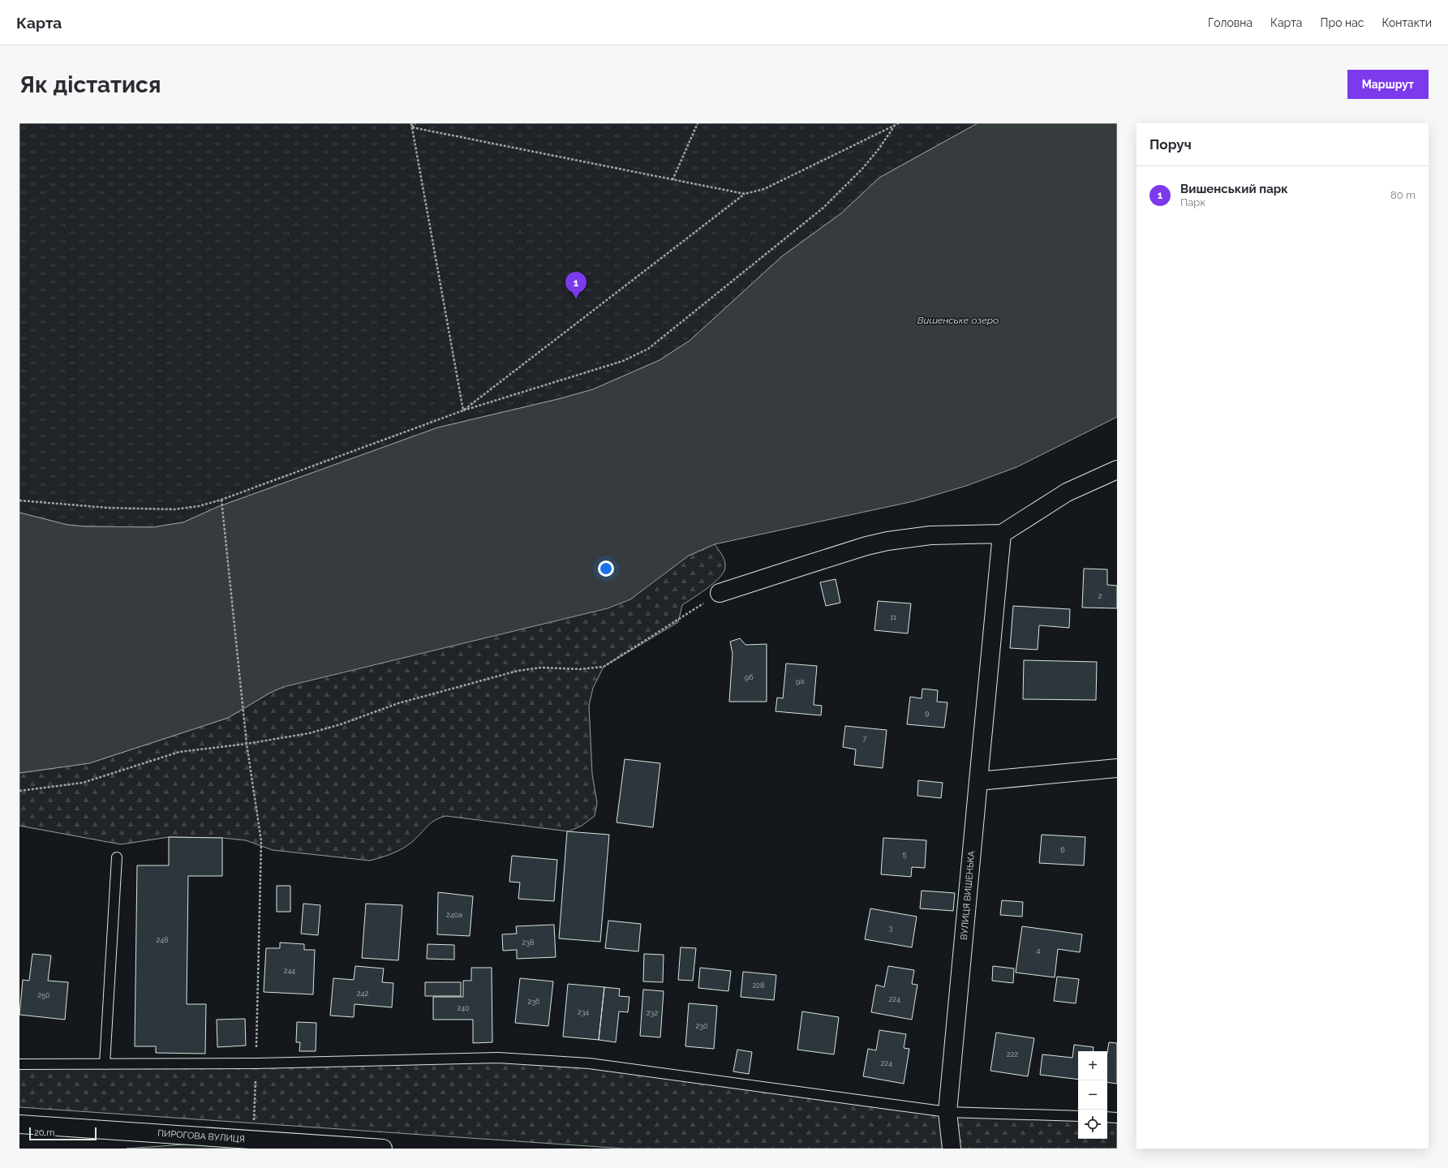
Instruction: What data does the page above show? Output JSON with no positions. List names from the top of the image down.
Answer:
{
  "streets": {
    "street": ["ВУЛИЦЯ ВИШЕНЬКА", "ПИРОГОВА ВУЛИЦЯ"]
  },
  "water": ["Вишенське озеро"],
  "house_numbers": [
    "2",
    "11",
    "9б",
    "9а",
    "9",
    "7",
    "6",
    "5",
    "240а",
    "3",
    "248",
    "238",
    "4",
    "244",
    "228",
    "242",
    "250",
    "224",
    "236",
    "240",
    "234",
    "232",
    "230",
    "222",
    "224"
  ],
  "scale_bar": "20 m",
  "page": {
    "header": "Карта",
    "nav": [
      "Головна",
      "Карта",
      "Про нас",
      "Контакти"
    ],
    "buttons": "Маршрут",
    "title": "Як дістатися",
    "heading": "Поруч",
    "list": [
      {
        "mark": "1",
        "name": "Вишенський парк",
        "note": "Парк",
        "value": "80 m"
      }
    ],
    "pins": "1",
    "map_buttons": ["+", "−"],
    "scale": "20 m"
  }
}
